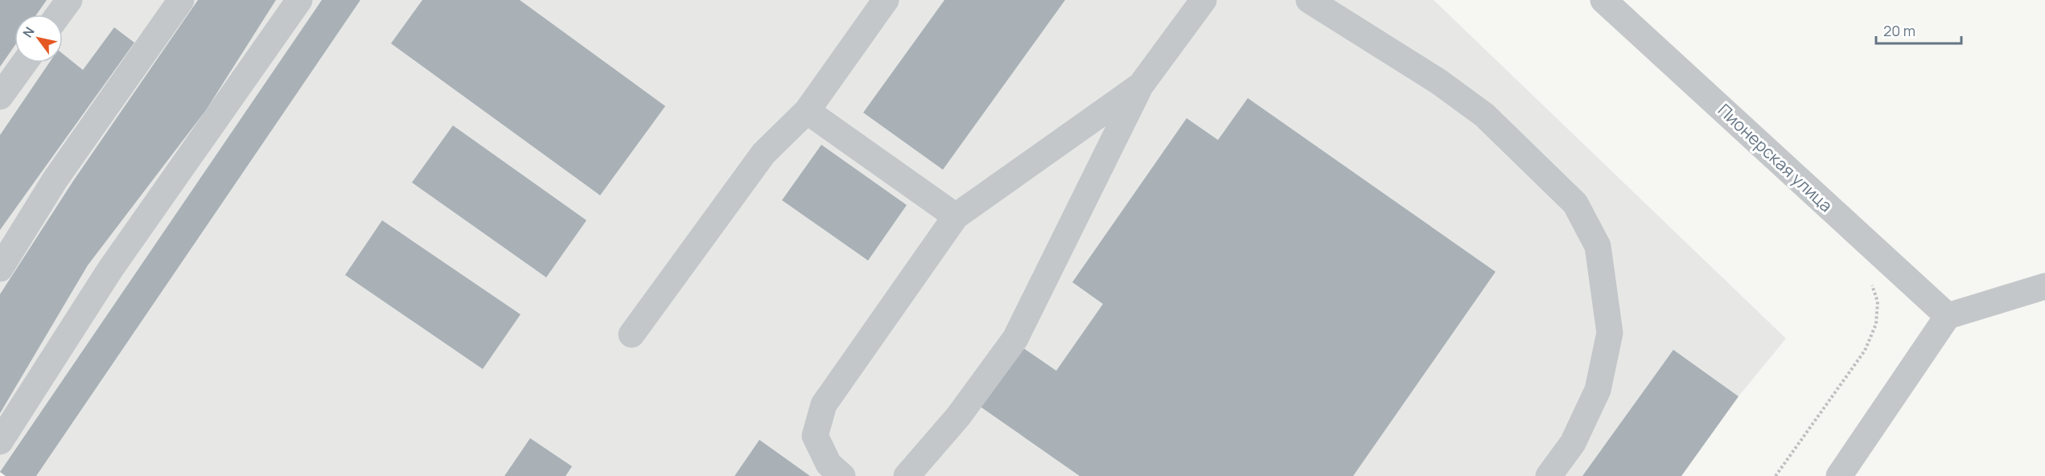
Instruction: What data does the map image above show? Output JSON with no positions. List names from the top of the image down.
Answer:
{
  "streets": {
    "street": ["Пионерская улица"]
  },
  "scale_bar": "20 m",
  "north": "top left"
}
